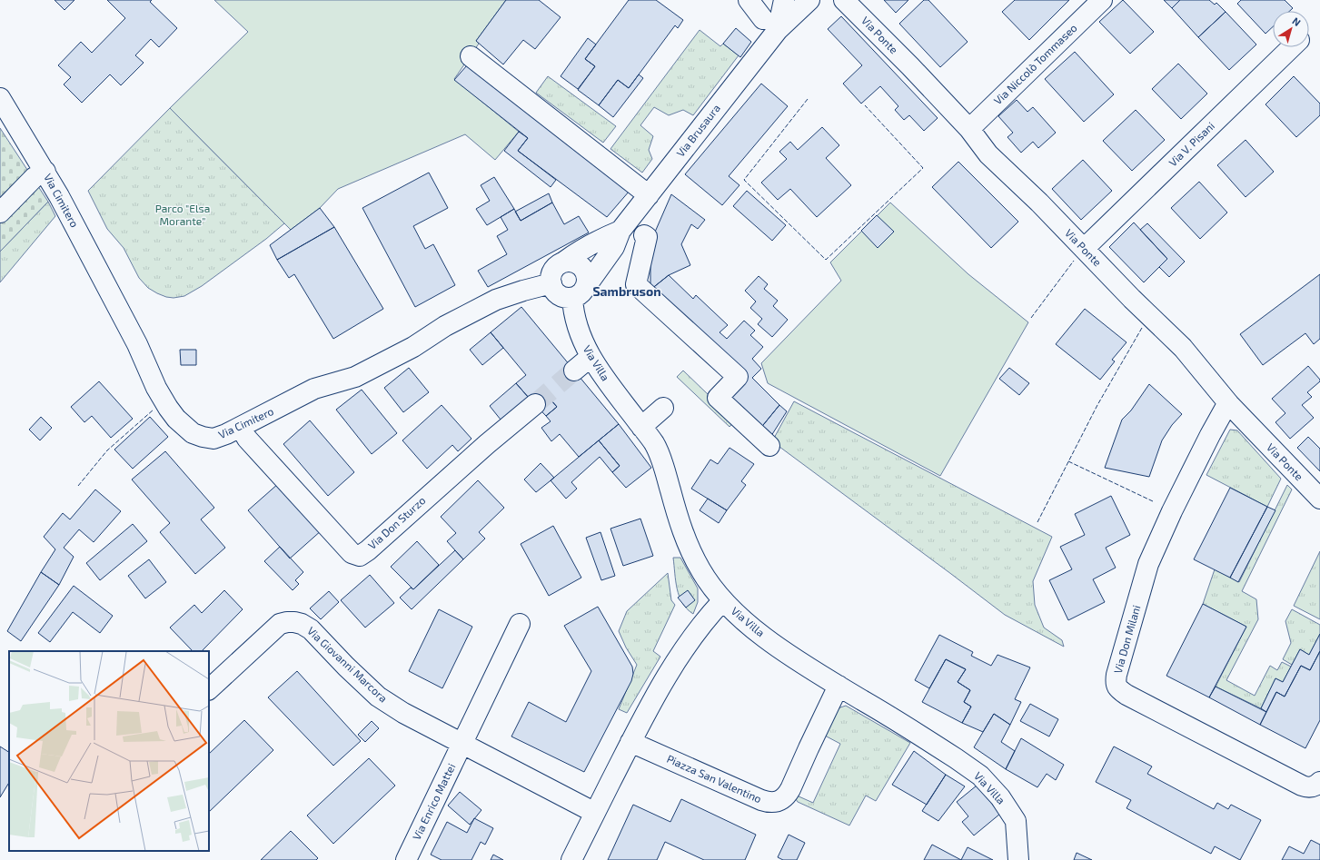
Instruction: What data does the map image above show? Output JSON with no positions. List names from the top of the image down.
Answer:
{
  "streets": {
    "street": [
      "Via Ponte",
      "Via Niccolò Tommaseo",
      "Via Brusaura",
      "Via V. Pisani",
      "Via Cimitero",
      "Via Villa",
      "Via Don Sturzo",
      "Via Don Milani",
      "Via Giovanni Marcora",
      "Piazza San Valentino",
      "Via Enrico Mattei"
    ]
  },
  "crossings": [
    ["Via Ponte", "Via Niccolò Tommaseo"],
    ["Via Ponte", "Via V. Pisani"],
    ["Via Ponte", "Via Don Milani"],
    ["Via Brusaura", "Via Cimitero"],
    ["Via Brusaura", "Via Villa"],
    ["Via Cimitero", "Via Villa"],
    ["Via Cimitero", "Via Don Sturzo"],
    ["Via Villa", "Piazza San Valentino"],
    ["Via Giovanni Marcora", "Via Enrico Mattei"]
  ],
  "districts": ["Sambruson"],
  "parks": ["Parco \"Elsa Morante\""],
  "north": "top right"
}
